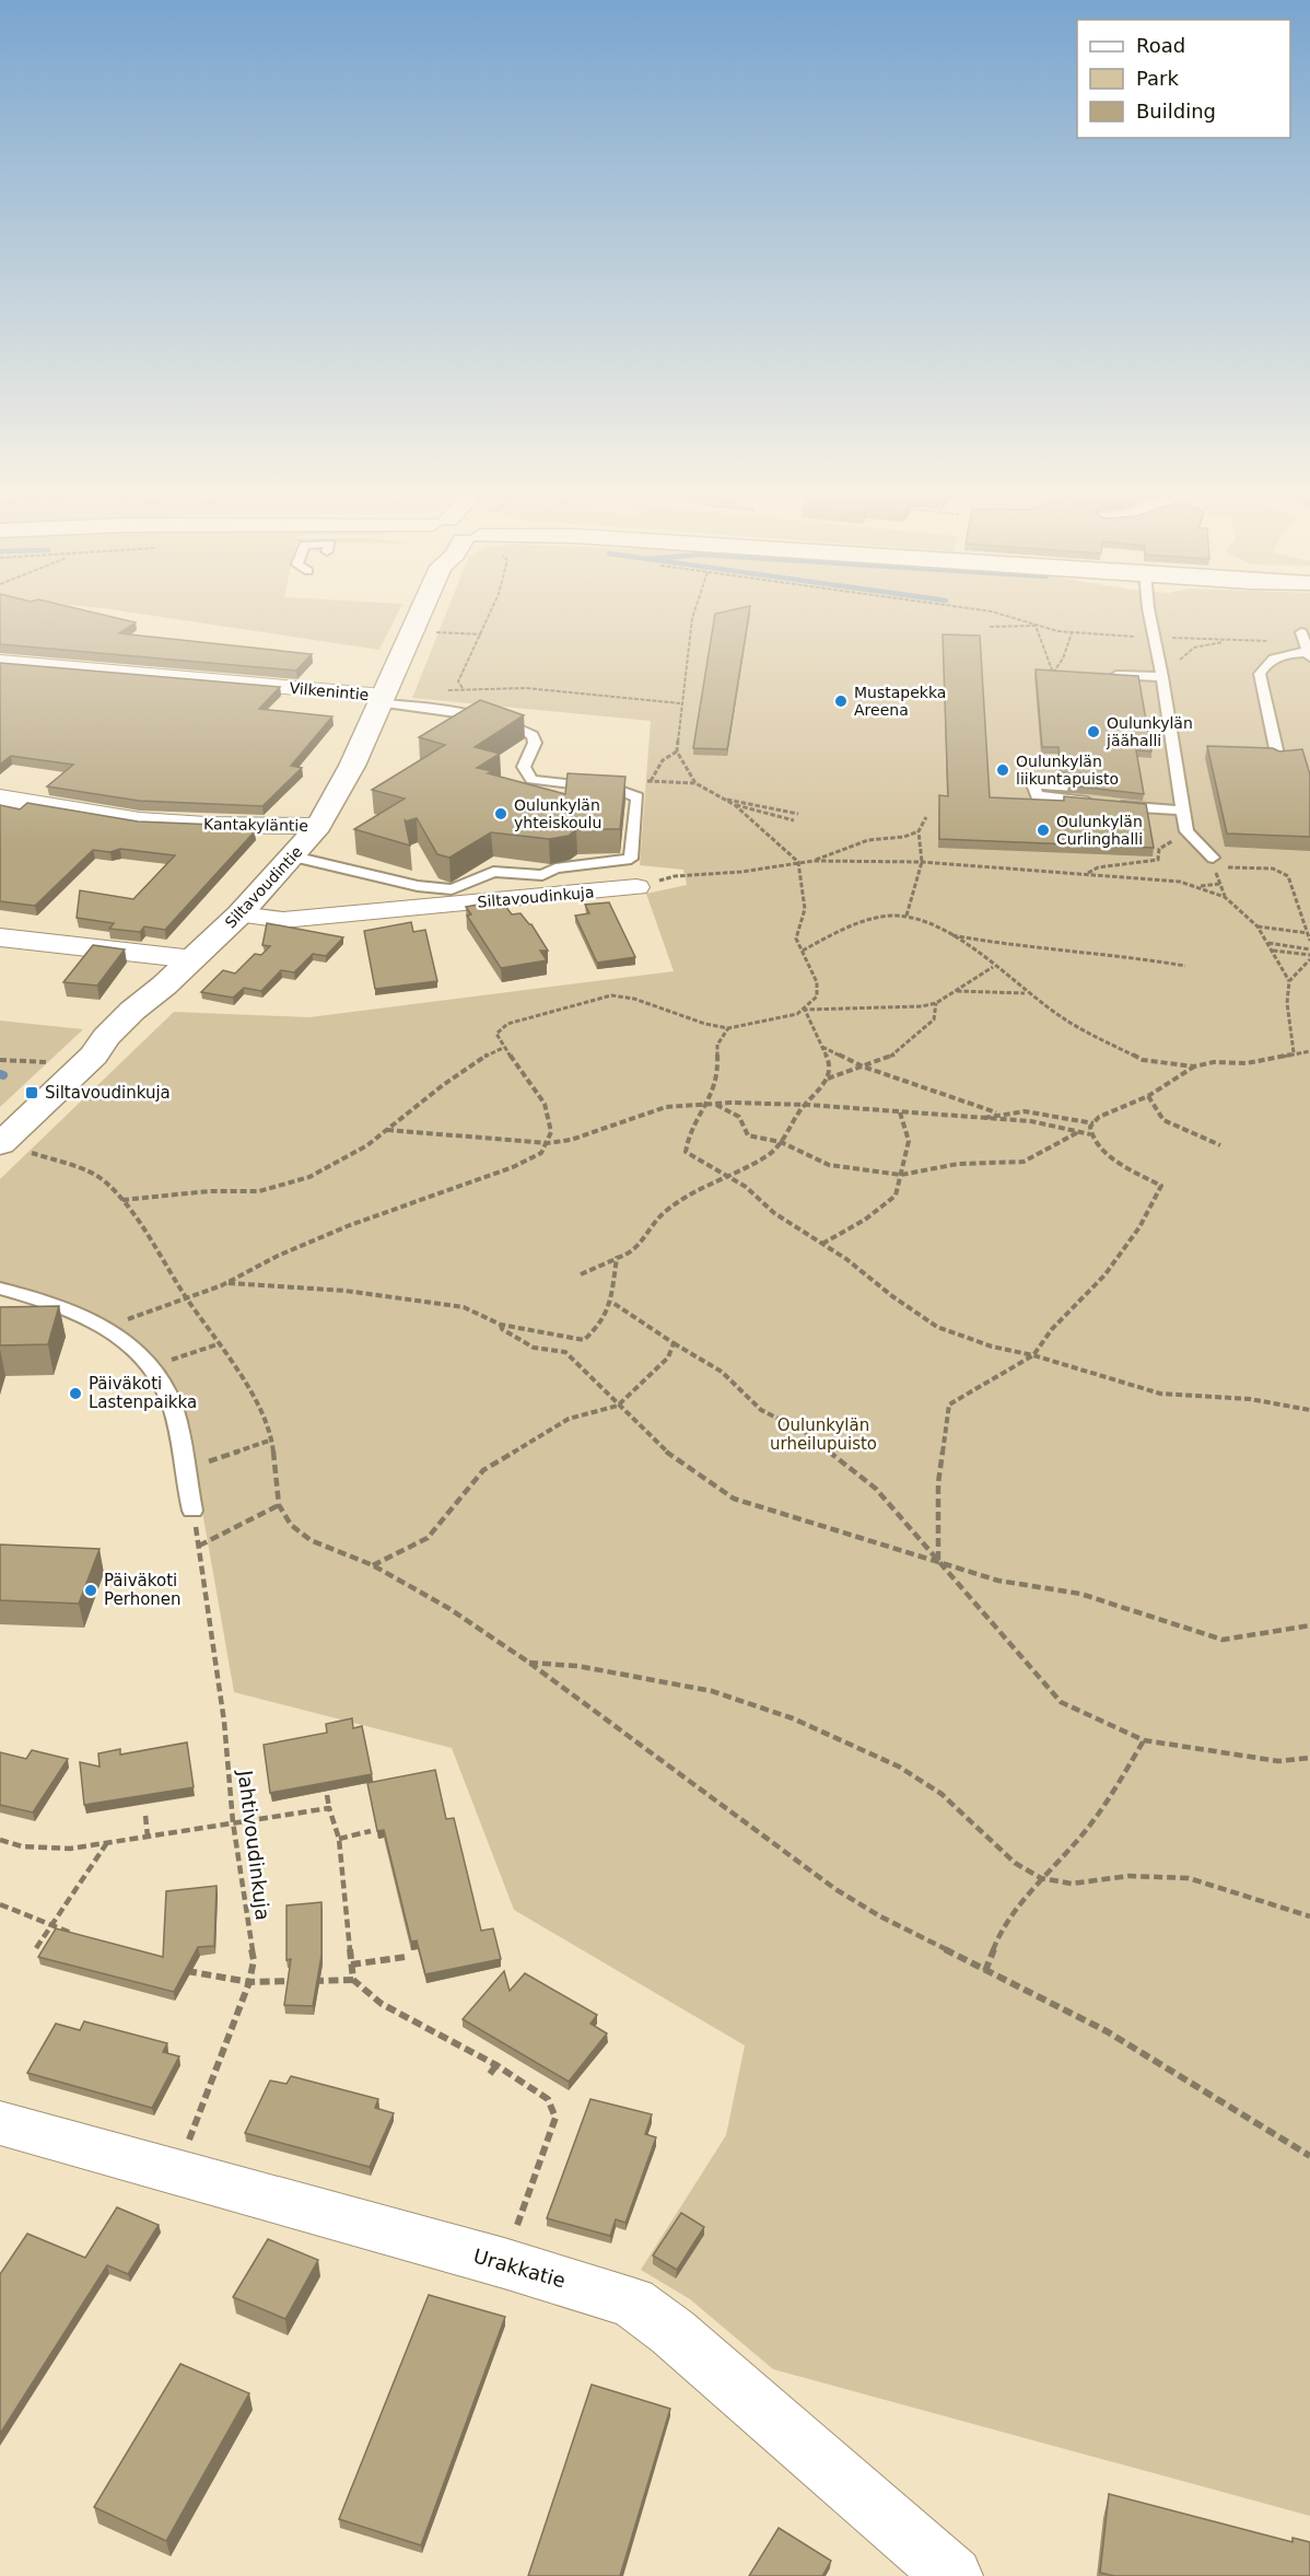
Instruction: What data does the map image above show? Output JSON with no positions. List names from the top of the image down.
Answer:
{
  "streets": {
    "main road": ["Siltavoudintie"],
    "street": [
      "Vilkenintie",
      "Kantakyläntie",
      "Siltavoudinkuja",
      "Urakkatie"
    ],
    "path": ["Jahtivoudinkuja"]
  },
  "crossings": [
    ["Vilkenintie", "Siltavoudintie"],
    ["Kantakyläntie", "Siltavoudintie"],
    ["Siltavoudintie", "Siltavoudinkuja"],
    ["Jahtivoudinkuja", "Urakkatie"]
  ],
  "parks": ["Oulunkylän urheilupuisto"],
  "places": {
    "other": [
      "Mustapekka Areena",
      "Oulunkylän jäähalli",
      "Oulunkylän liikuntapuisto",
      "Oulunkylän yhteiskoulu",
      "Oulunkylän Curlinghalli",
      "Päiväkoti Lastenpaikka",
      "Päiväkoti Perhonen"
    ],
    "transit": ["Siltavoudinkuja"]
  },
  "legend": ["Road", "Park", "Building"]
}
